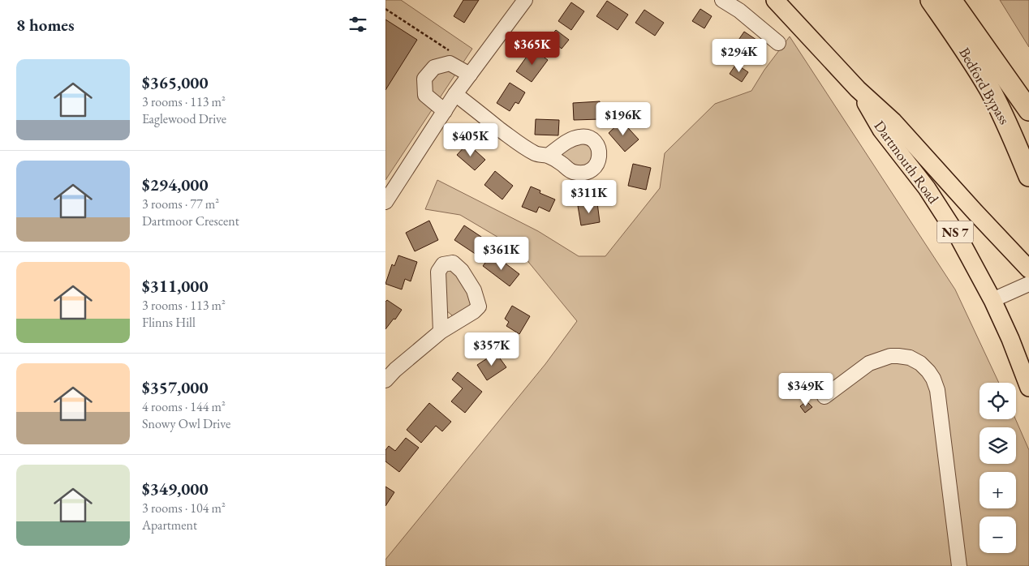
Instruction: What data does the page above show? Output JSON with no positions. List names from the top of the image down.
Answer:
{
  "streets": {
    "highway": ["Bedford Bypass"],
    "main road": ["Dartmouth Road", "NS 7"]
  },
  "page": {
    "heading": "8 homes",
    "price": [
      "$365K",
      "$294K",
      "$196K",
      "$405K",
      "$311K",
      "$361K",
      "$357K",
      "$349K"
    ],
    "list": [
      {
        "name": "$365,000",
        "note": "3 rooms · 113 m² · Eaglewood Drive"
      },
      {
        "name": "$294,000",
        "note": "3 rooms · 77 m² · Dartmoor Crescent"
      },
      {
        "name": "$311,000",
        "note": "3 rooms · 113 m² · Flinns Hill"
      },
      {
        "name": "$357,000",
        "note": "4 rooms · 144 m² · Snowy Owl Drive"
      },
      {
        "name": "$349,000",
        "note": "3 rooms · 104 m² · Apartment"
      }
    ],
    "map_buttons": ["+", "−"]
  }
}
